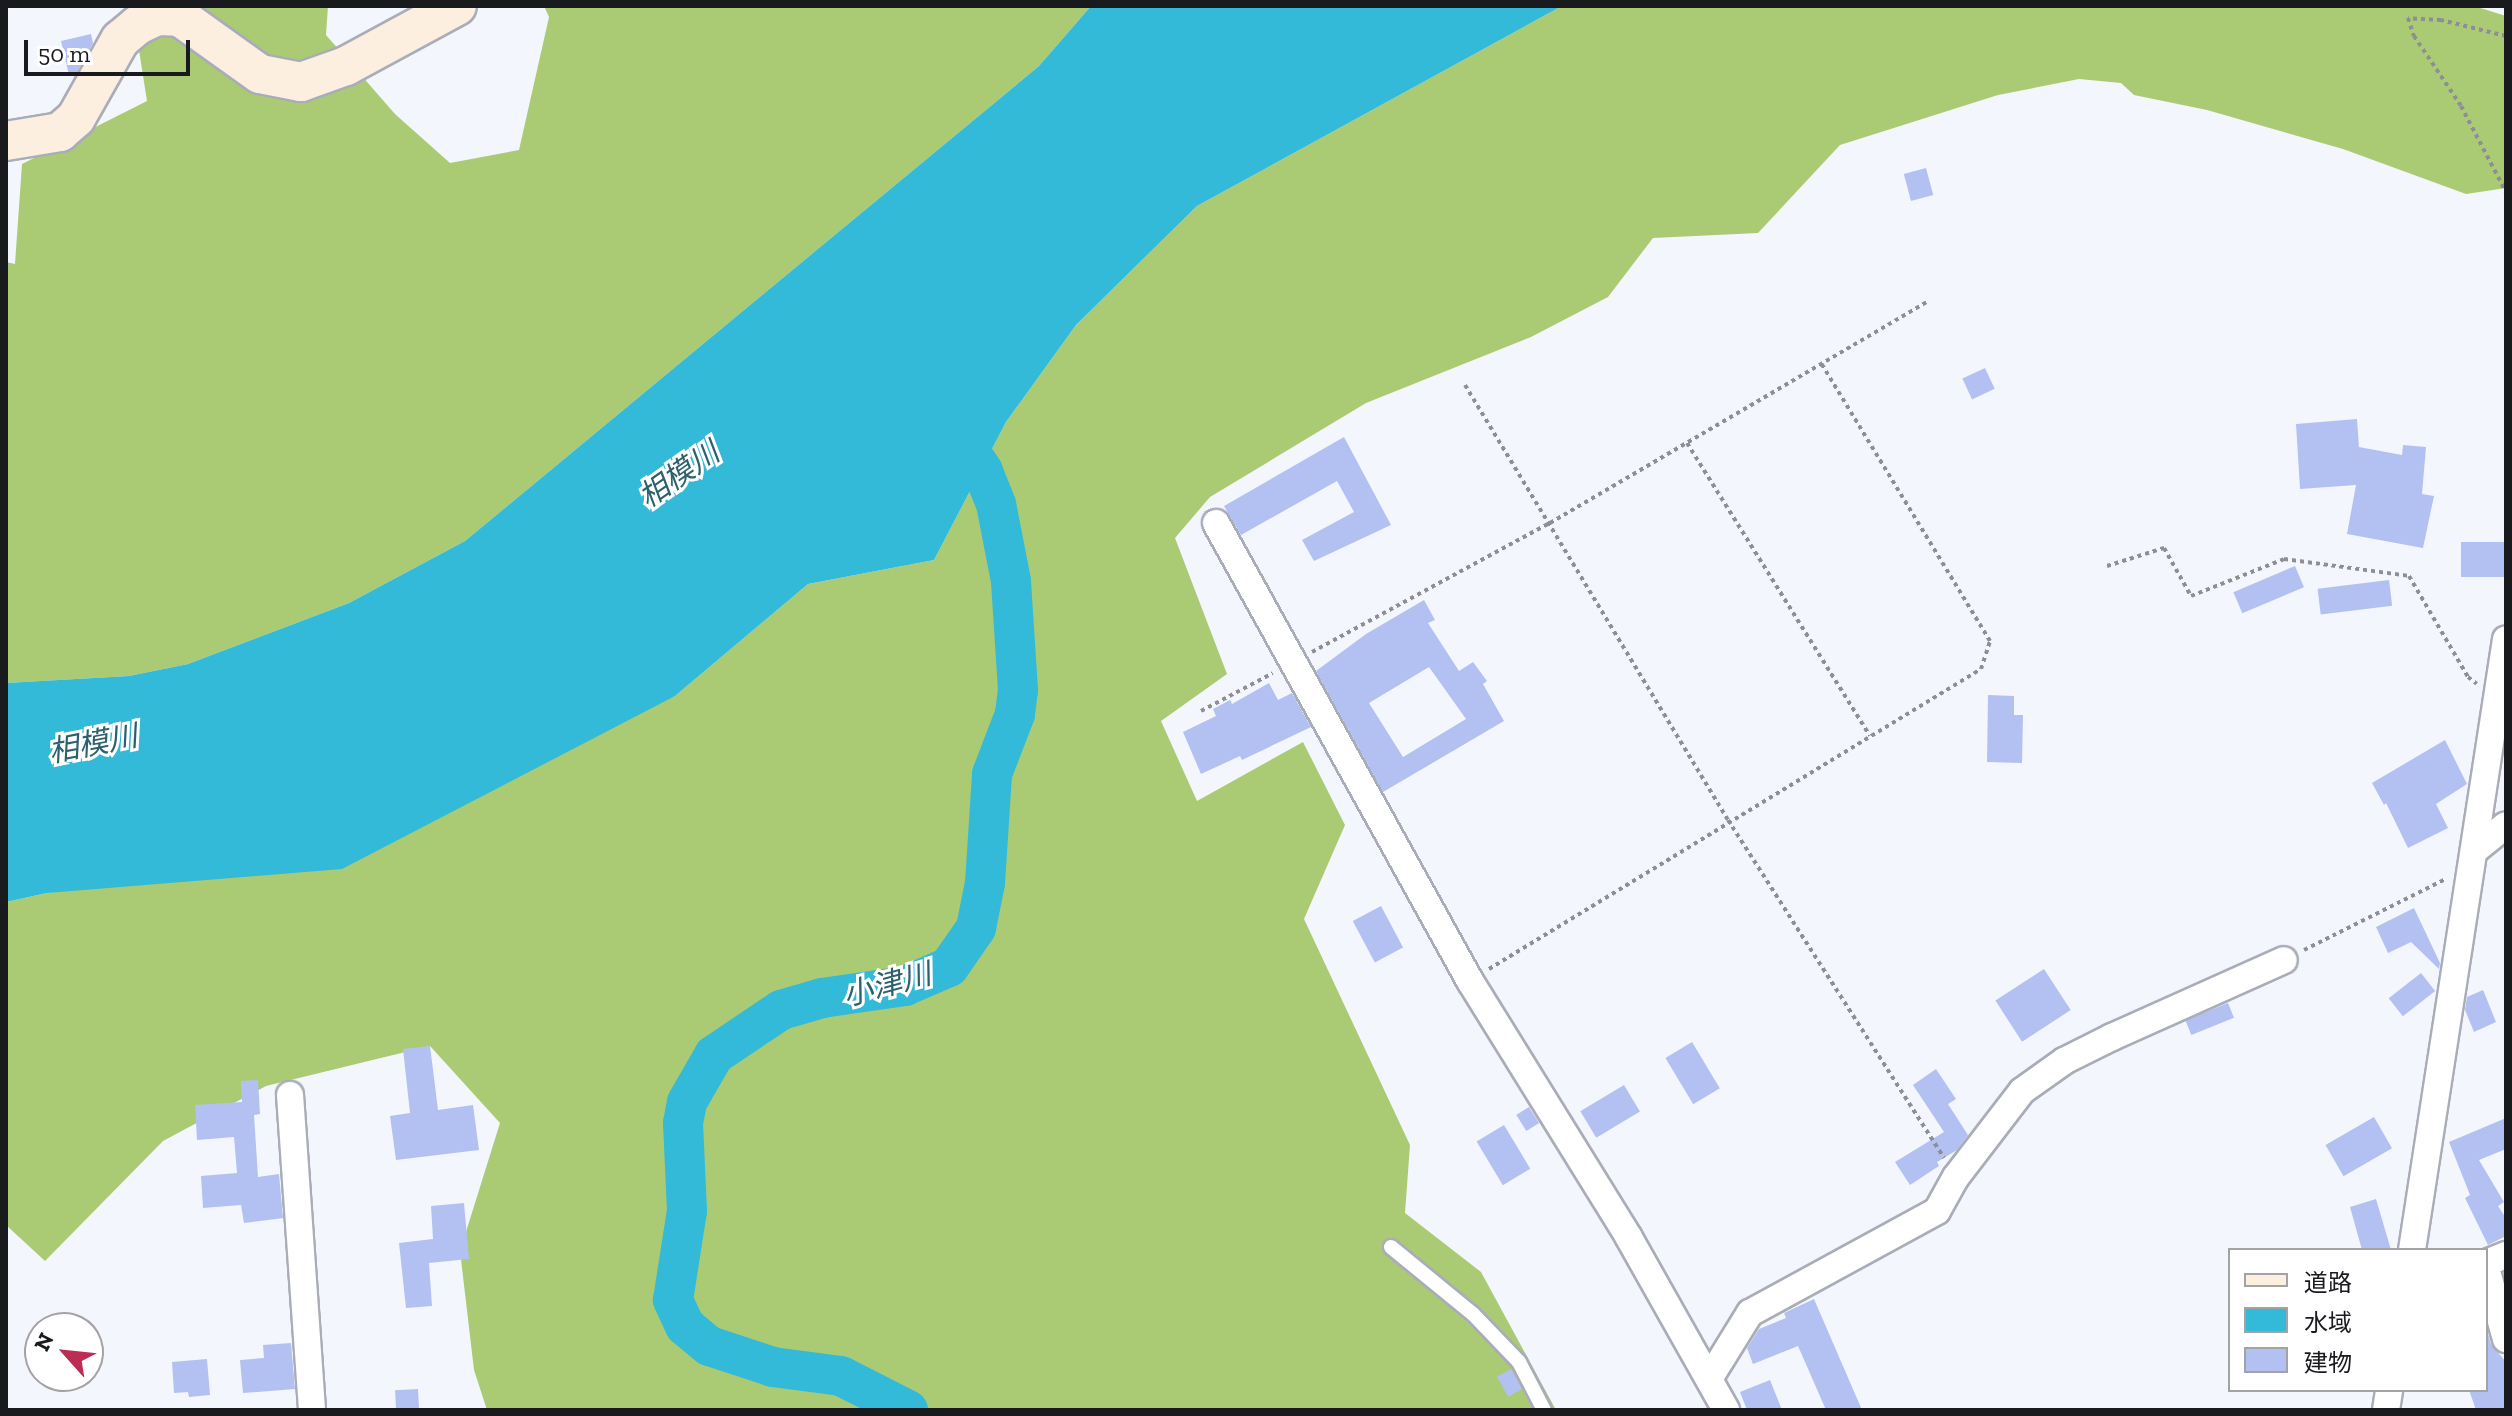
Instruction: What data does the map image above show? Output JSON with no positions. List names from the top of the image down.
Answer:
{
  "water": ["相模川", "小津川"],
  "legend": ["道路", "水域", "建物"],
  "scale_bar": "50 m",
  "north": "top left"
}
